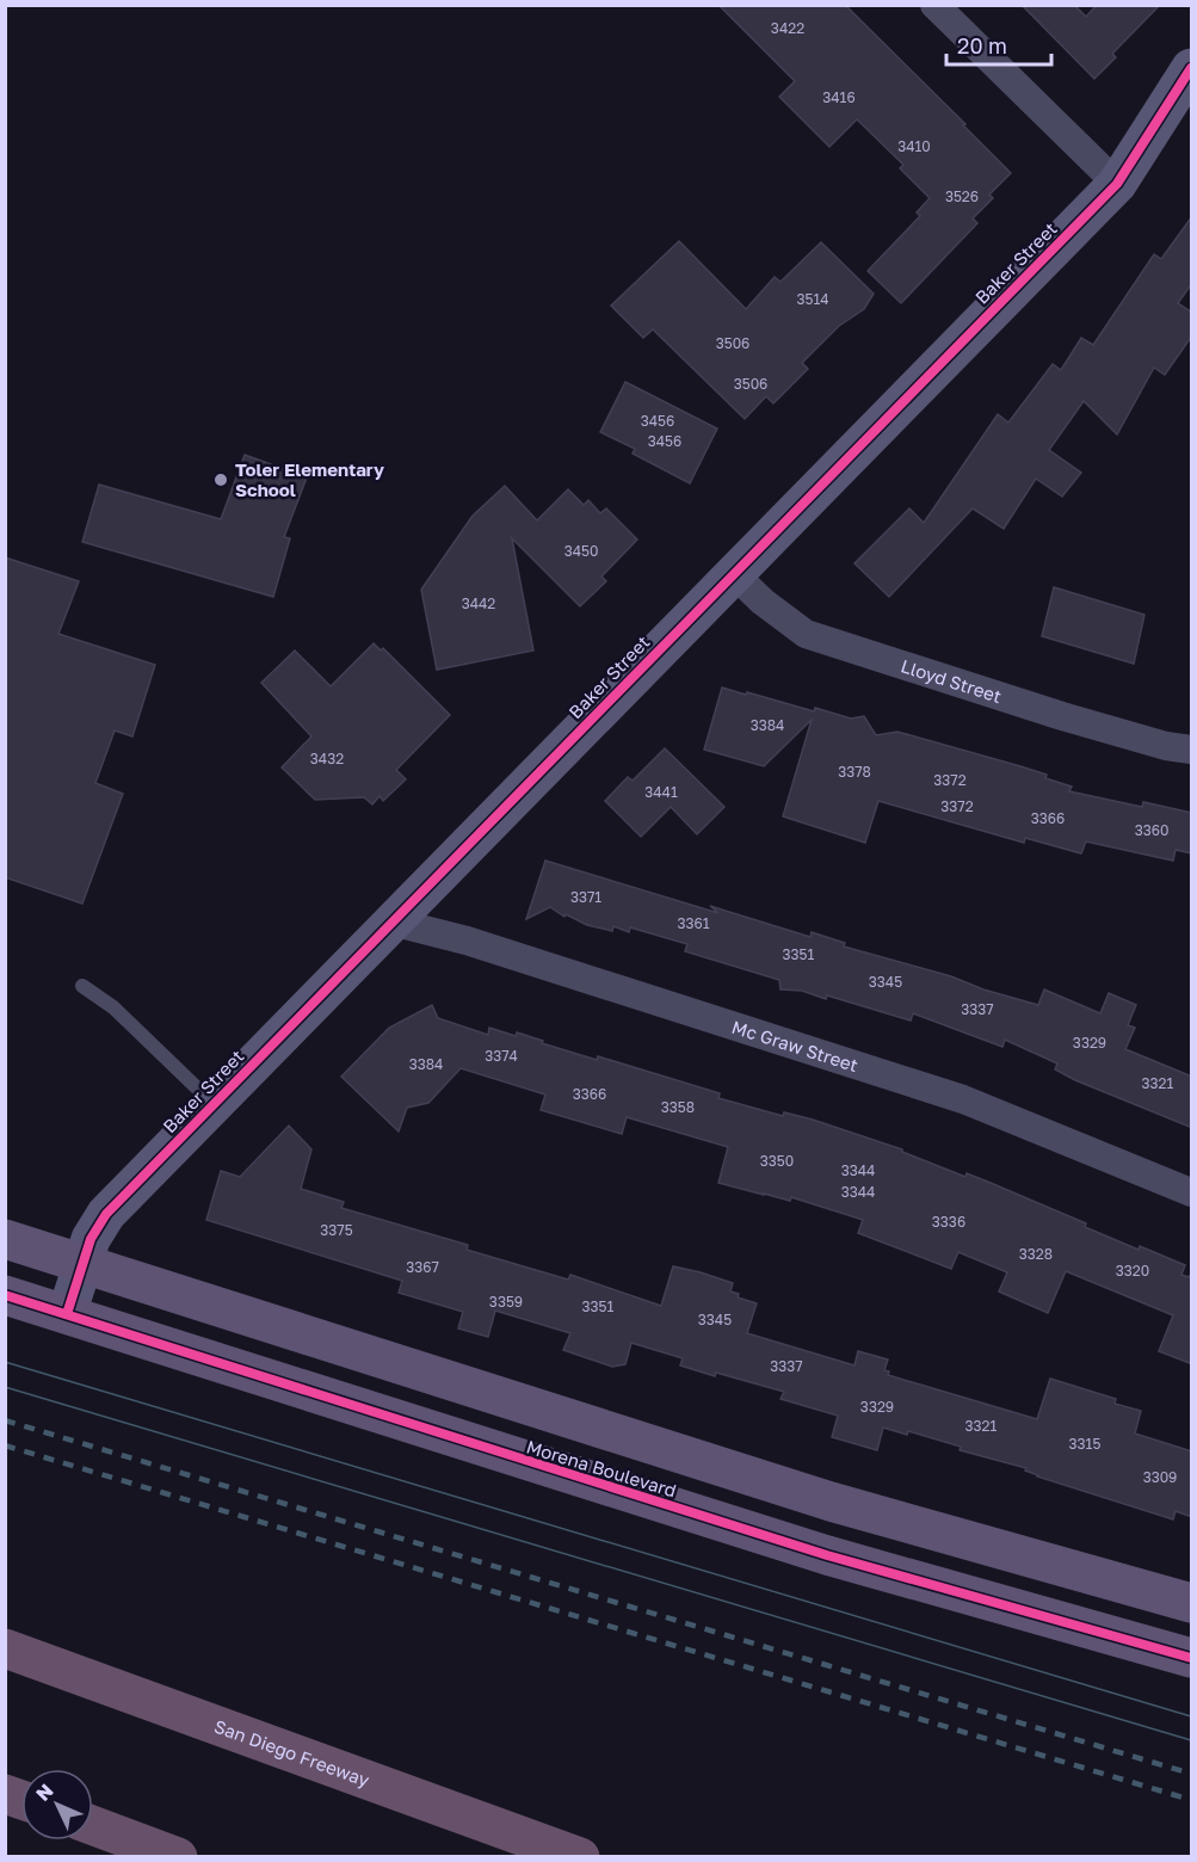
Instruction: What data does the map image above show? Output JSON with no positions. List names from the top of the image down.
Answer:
{
  "streets": {
    "highway": ["San Diego Freeway"],
    "main road": ["Morena Boulevard"],
    "street": ["Baker Street", "Lloyd Street", "Mc Graw Street"]
  },
  "crossings": [
    ["Baker Street", "Lloyd Street"],
    ["Baker Street", "Mc Graw Street"],
    ["Baker Street", "Morena Boulevard"]
  ],
  "places": ["Toler Elementary School"],
  "house_numbers": [
    "3422",
    "3416",
    "3410",
    "3526",
    "3514",
    "3506",
    "3506",
    "3456",
    "3456",
    "3450",
    "3442",
    "3384",
    "3432",
    "3378",
    "3372",
    "3441",
    "3372",
    "3366",
    "3360",
    "3371",
    "3361",
    "3351",
    "3345",
    "3337",
    "3329",
    "3374",
    "3384",
    "3321",
    "3366",
    "3358",
    "3350",
    "3344",
    "3344",
    "3336",
    "3375",
    "3328",
    "3367",
    "3320",
    "3359",
    "3351",
    "3345",
    "3337",
    "3329",
    "3321",
    "3315",
    "3309"
  ],
  "scale_bar": "20 m",
  "north": "top left"
}
